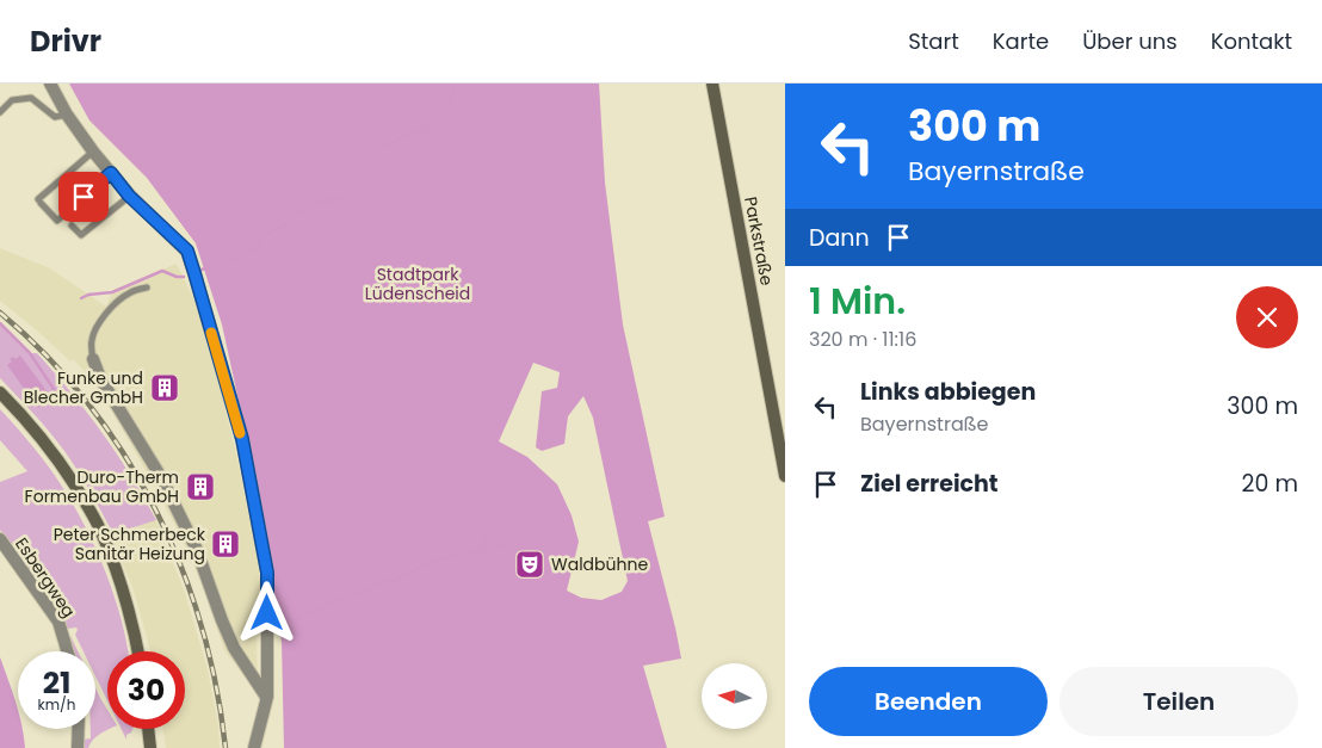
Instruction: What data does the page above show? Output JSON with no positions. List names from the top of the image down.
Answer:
{
  "streets": {
    "street": ["Parkstraße", "Esbergweg"]
  },
  "parks": ["Stadtpark Lüdenscheid"],
  "places": {
    "building": ["Funke und Blecher GmbH", "Duro-Therm Formenbau GmbH", "Peter Schmerbeck Sanitär Heizung"],
    "theatre": ["Waldbühne"]
  },
  "north": "left",
  "page": {
    "header": "Drivr",
    "nav": [
      "Start",
      "Karte",
      "Über uns",
      "Kontakt"
    ],
    "turn": ["300 m", "Bayernstraße"],
    "then": "Dann",
    "heading": ["1 Min.", "320 m · 11:16"],
    "list": [
      {
        "name": "Links abbiegen",
        "note": "Bayernstraße",
        "value": "300 m"
      },
      {
        "name": "Ziel erreicht",
        "value": "20 m"
      }
    ],
    "speed": "21 km/h",
    "limit": "30",
    "buttons": ["Beenden", "Teilen"]
  }
}
